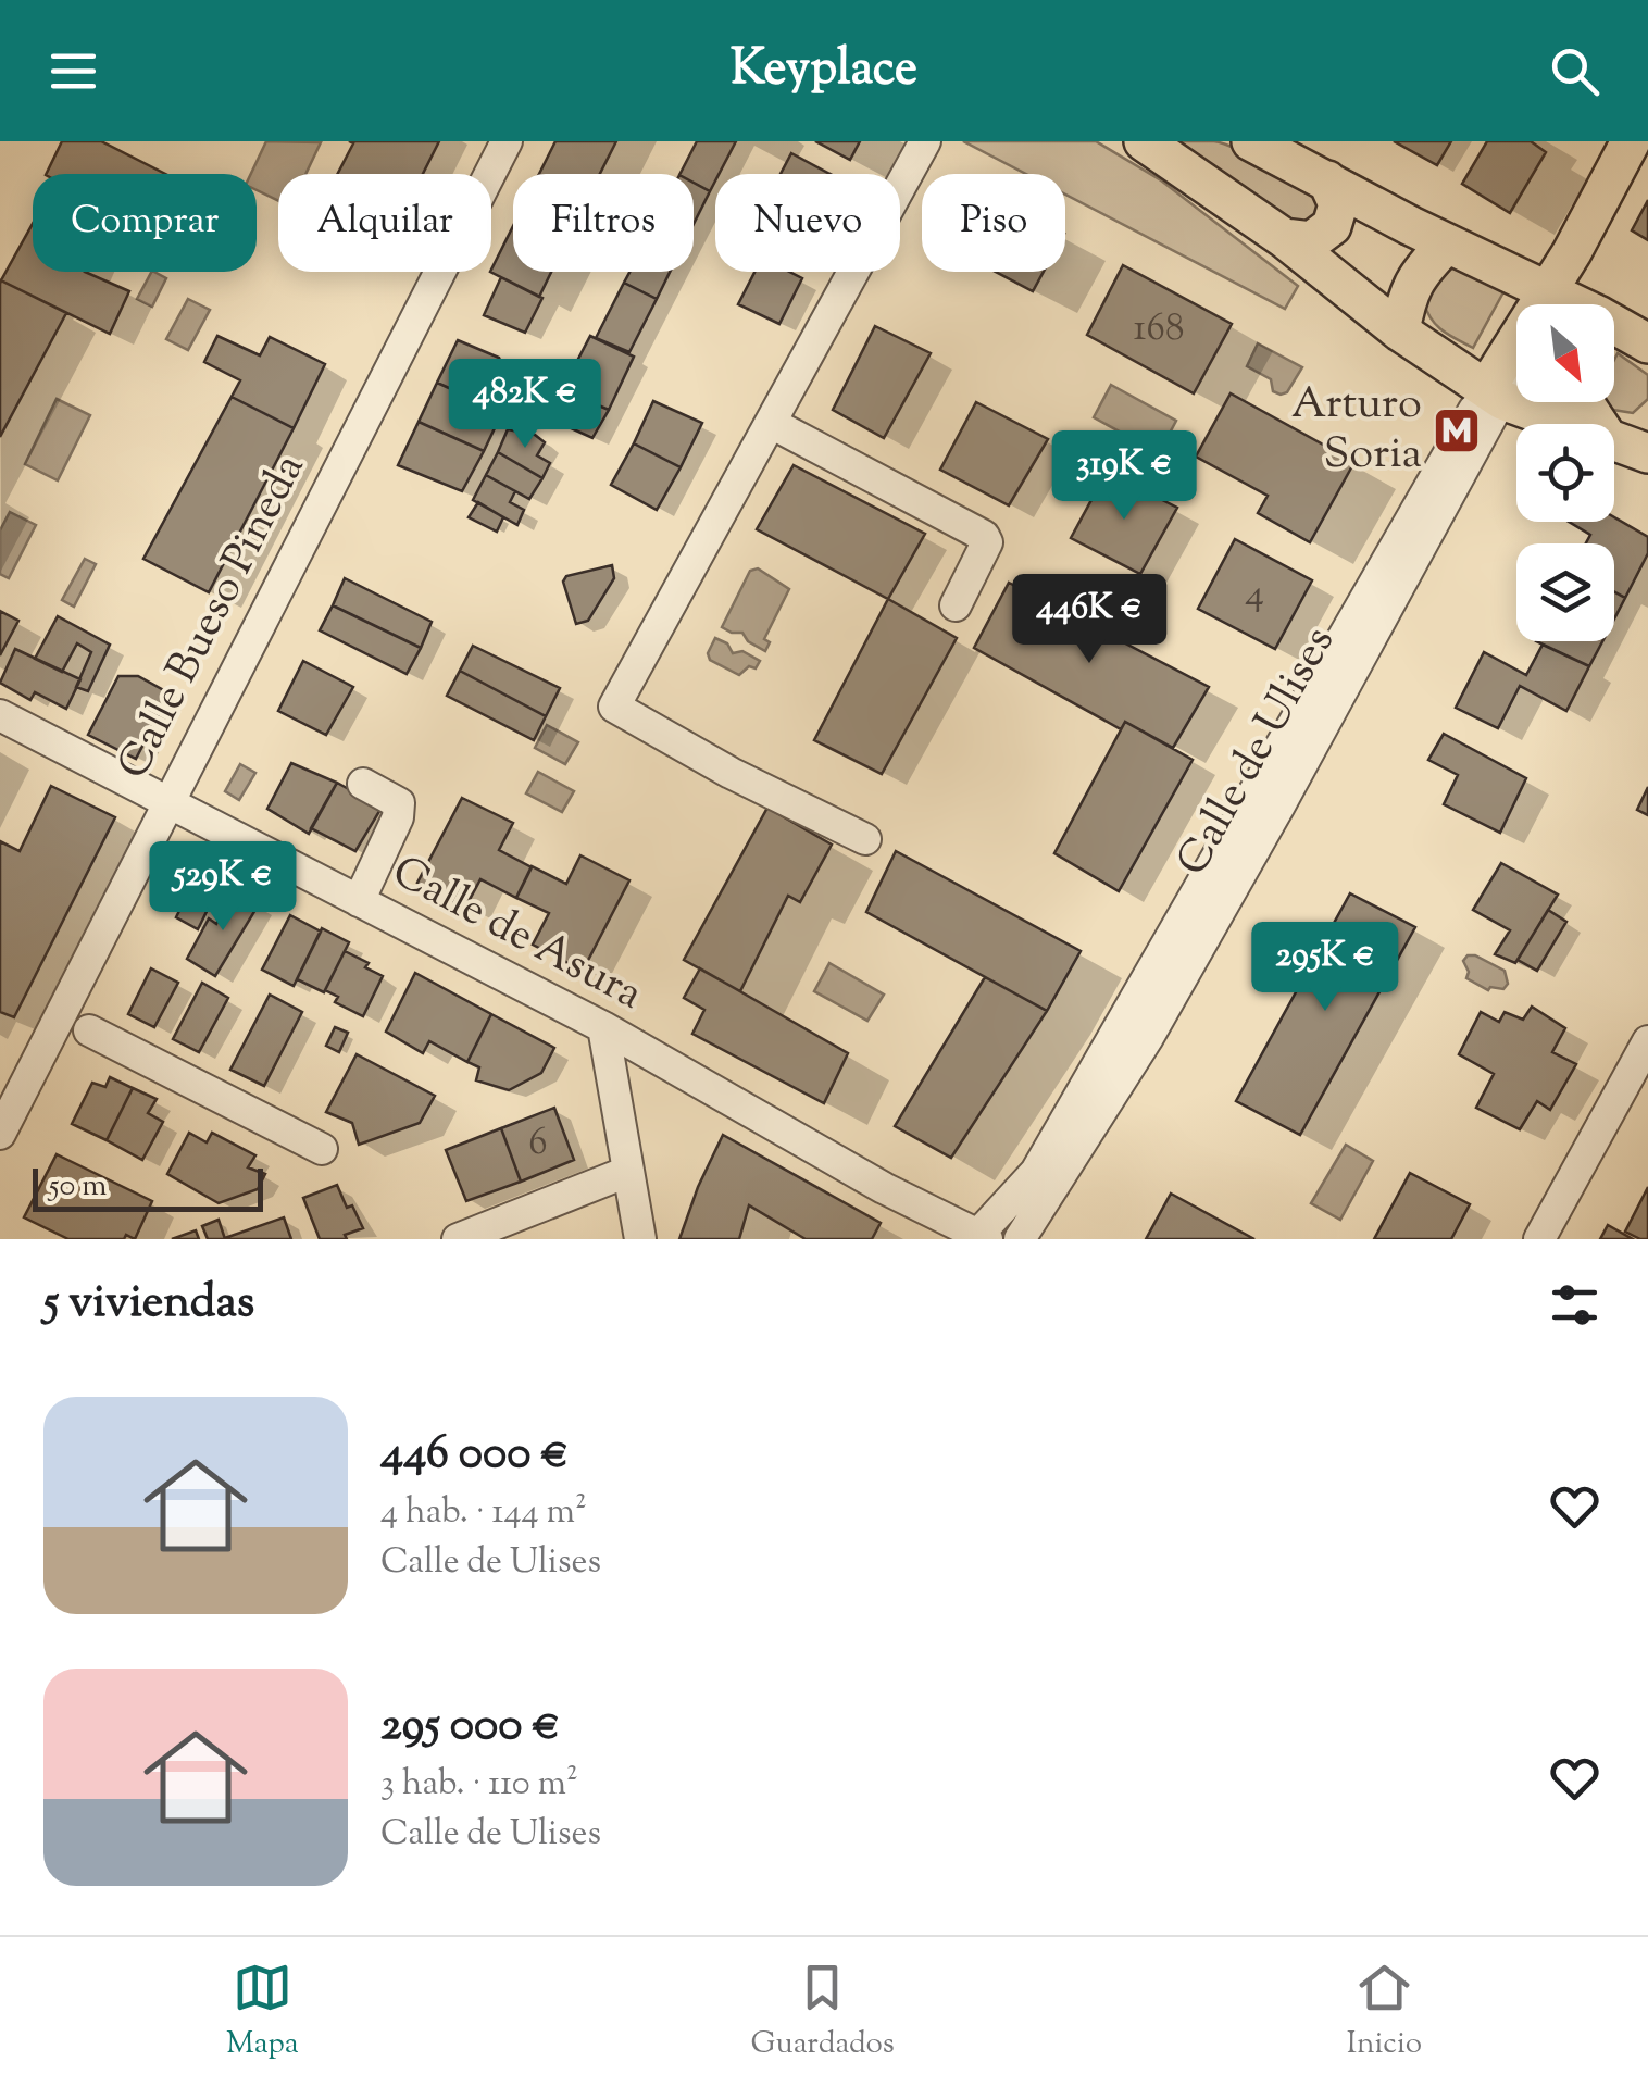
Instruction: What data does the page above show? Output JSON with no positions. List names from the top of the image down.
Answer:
{
  "streets": {
    "street": ["Calle Bueso Pineda", "Calle de Ulises", "Calle de Asura"]
  },
  "crossings": [
    ["Calle Bueso Pineda", "Calle de Asura"],
    ["Calle de Ulises", "Calle de Asura"]
  ],
  "places": {
    "metro station": ["Arturo Soria"]
  },
  "house_numbers": ["168", "4", "6"],
  "scale_bar": "50 m",
  "north": "bottom right",
  "page": {
    "header": "Keyplace",
    "chip": [
      "Comprar",
      "Alquilar",
      "Filtros",
      "Nuevo",
      "Piso"
    ],
    "price": [
      "482K €",
      "319K €",
      "446K €",
      "529K €",
      "295K €"
    ],
    "scale": "50 m",
    "heading": "5 viviendas",
    "list": [
      {
        "name": "446 000 €",
        "note": "4 hab. · 144 m² · Calle de Ulises"
      },
      {
        "name": "295 000 €",
        "note": "3 hab. · 110 m² · Calle de Ulises"
      }
    ],
    "tabs": ["Mapa", "Guardados", "Inicio"]
  }
}
